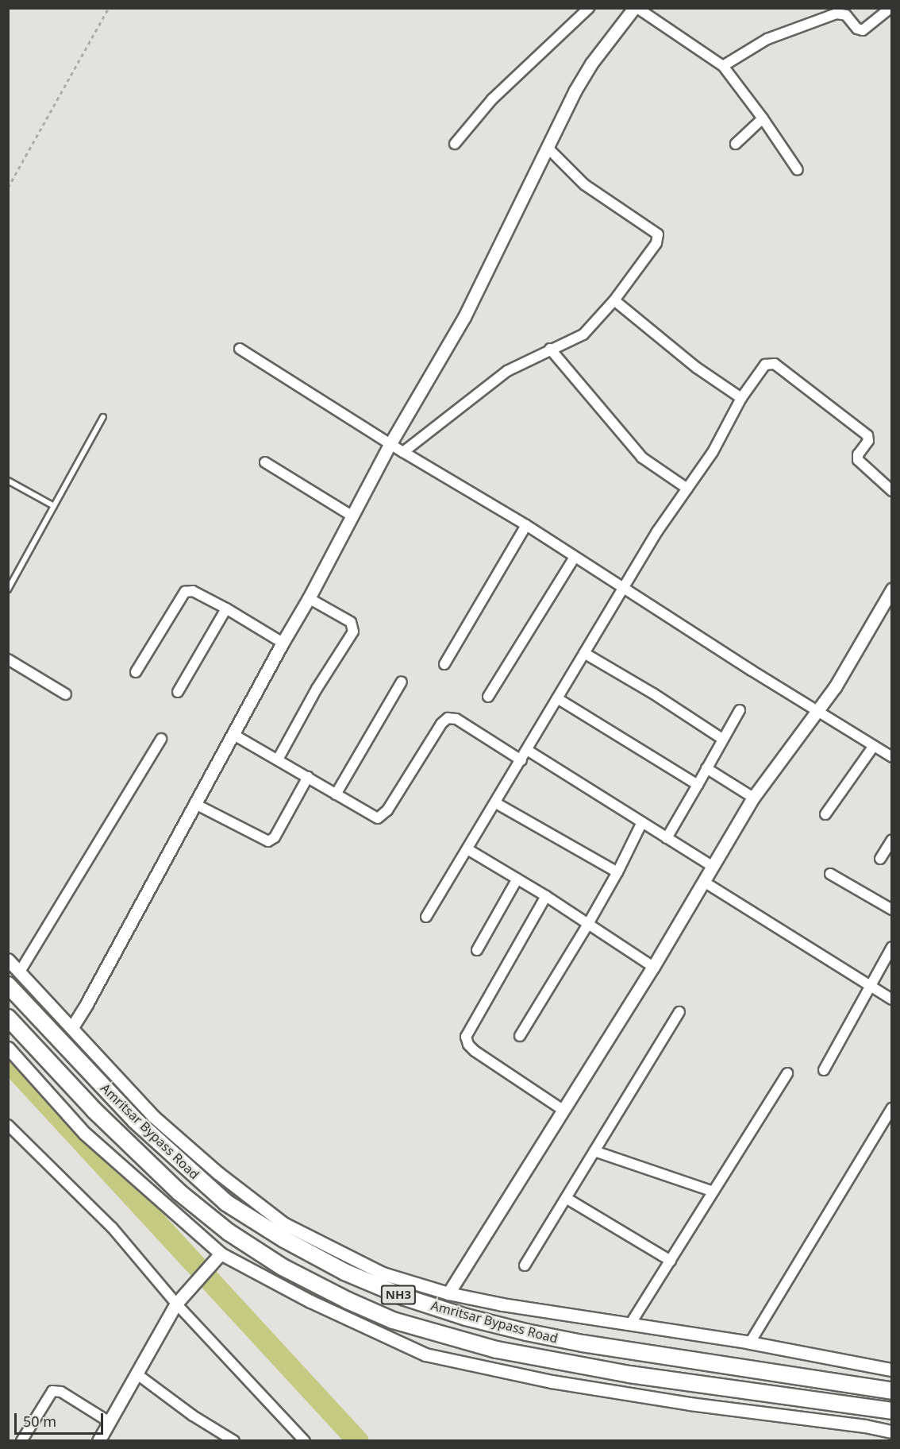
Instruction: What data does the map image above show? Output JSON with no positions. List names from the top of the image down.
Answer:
{
  "streets": {
    "highway": ["Amritsar Bypass Road", "NH3"]
  },
  "scale_bar": "50 m"
}
